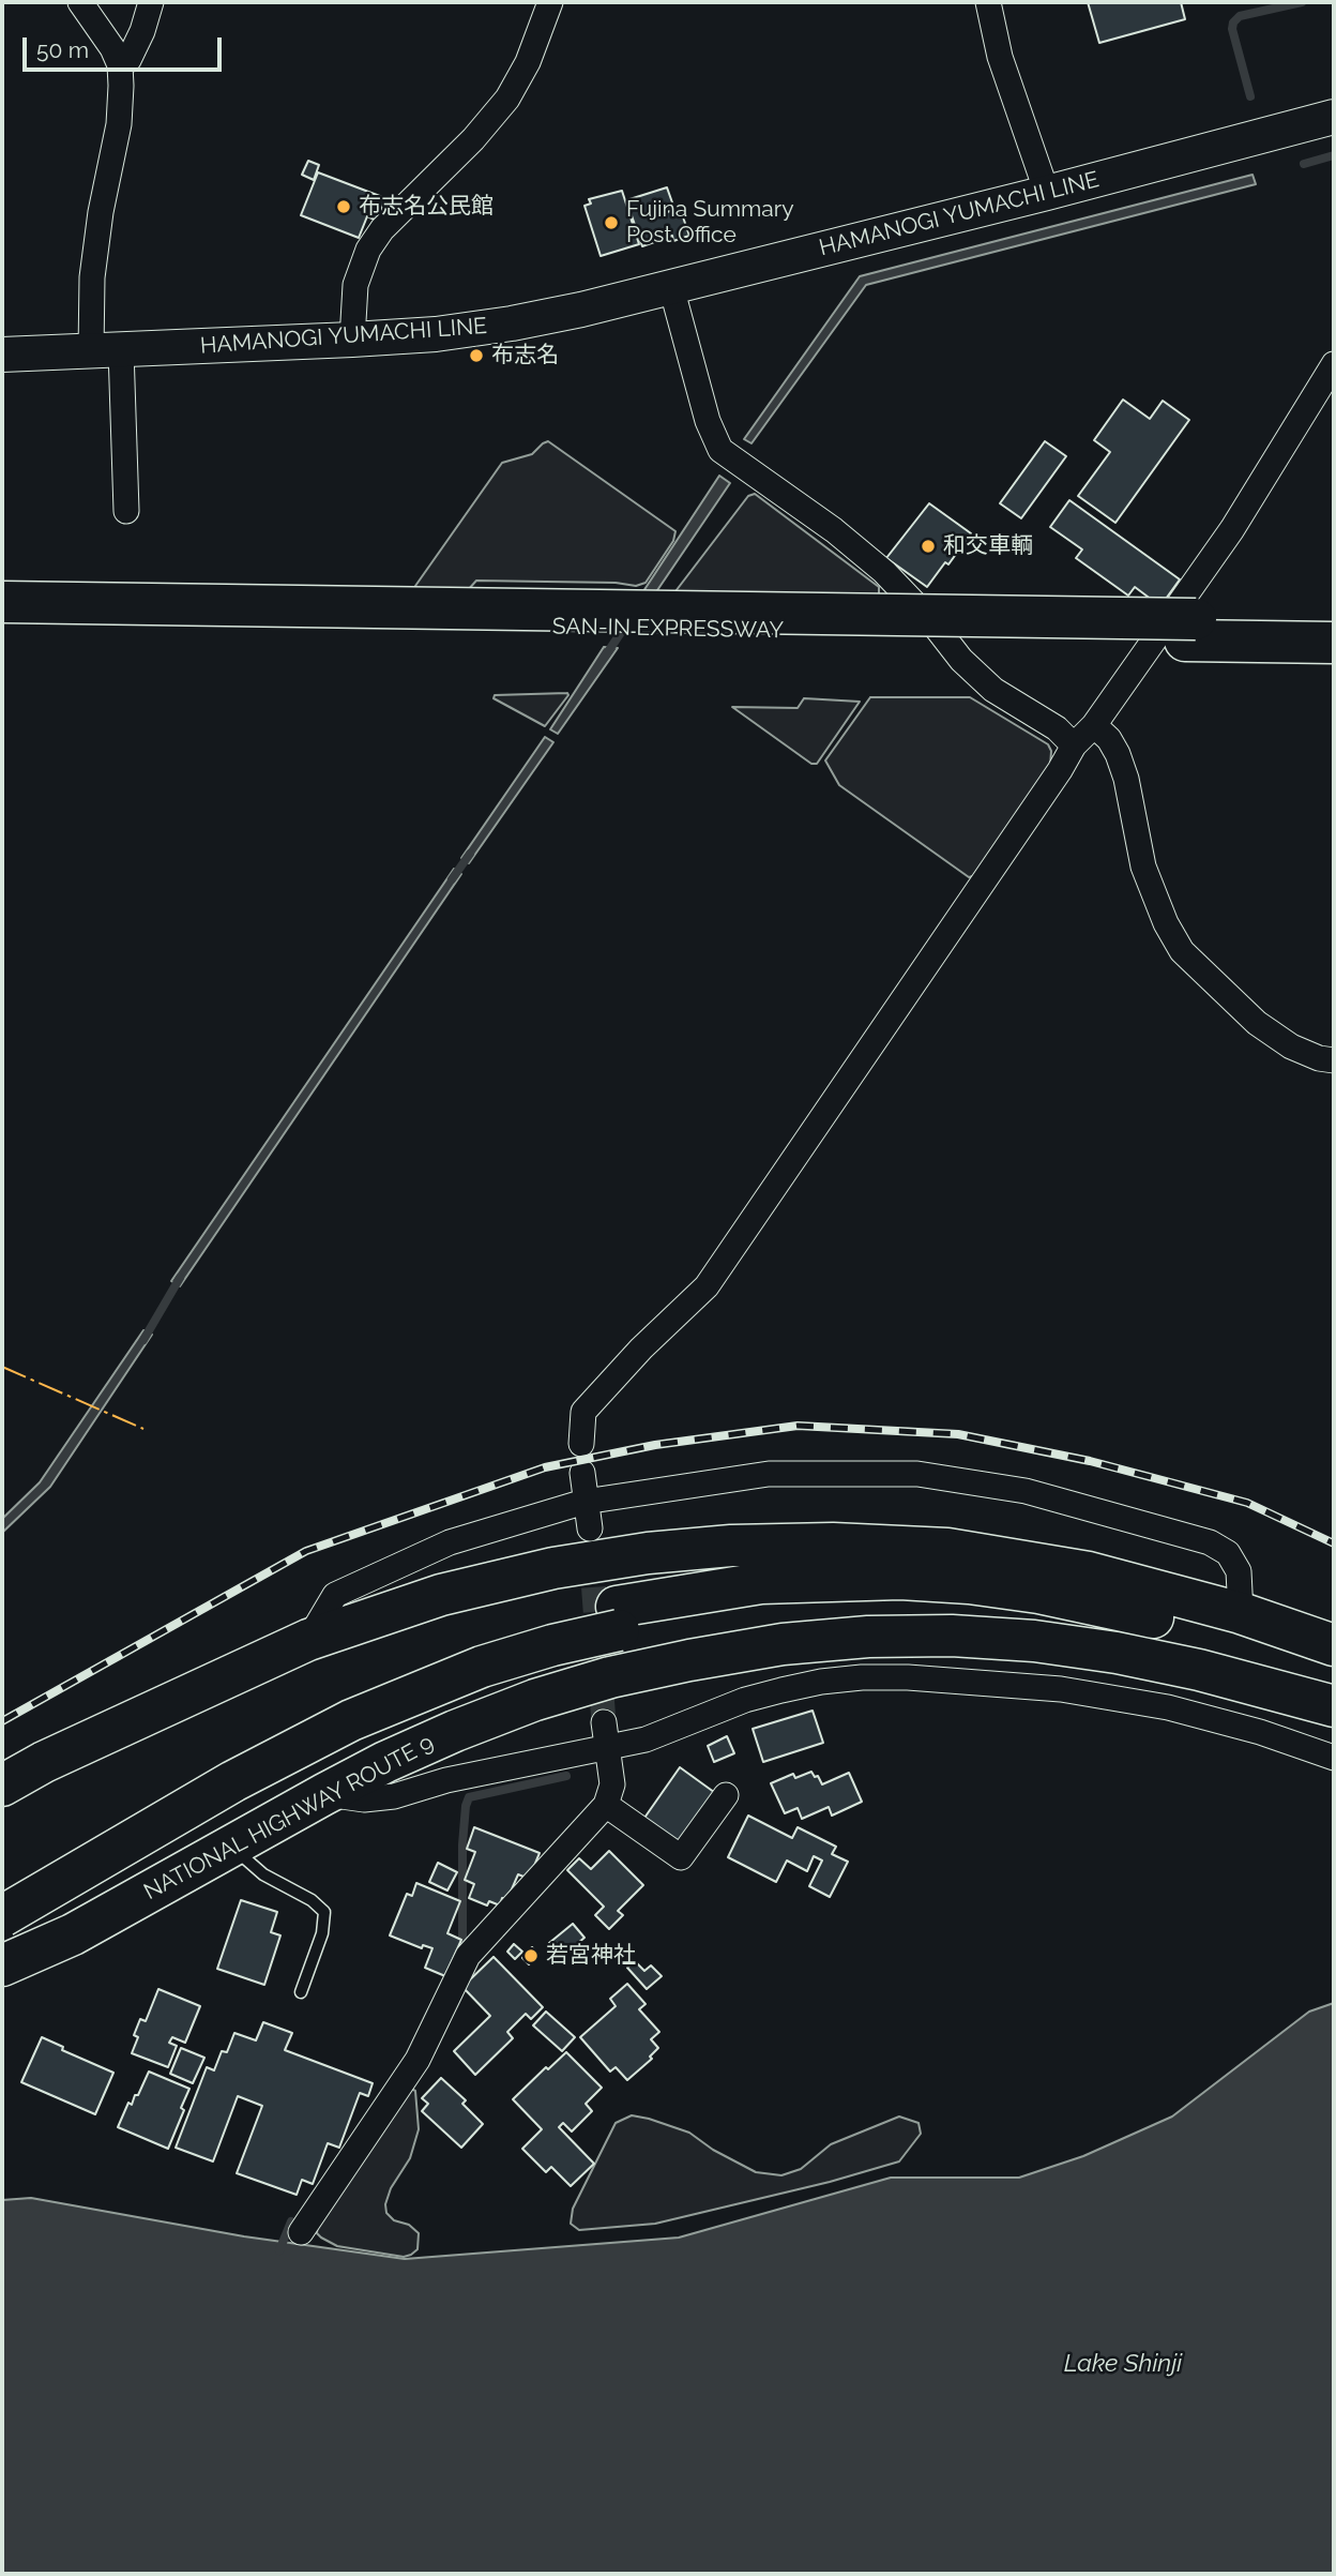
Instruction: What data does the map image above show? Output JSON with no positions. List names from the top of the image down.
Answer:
{
  "streets": {
    "highway": ["SAN-IN EXPRESSWAY", "NATIONAL HIGHWAY ROUTE 9"],
    "main road": ["HAMANOGI YUMACHI LINE"]
  },
  "water": ["Lake Shinji"],
  "places": [
    "布志名公民館",
    "Fujina Summary Post Office",
    "布志名",
    "和交車輌",
    "若宮神社"
  ],
  "scale_bar": "50 m"
}
